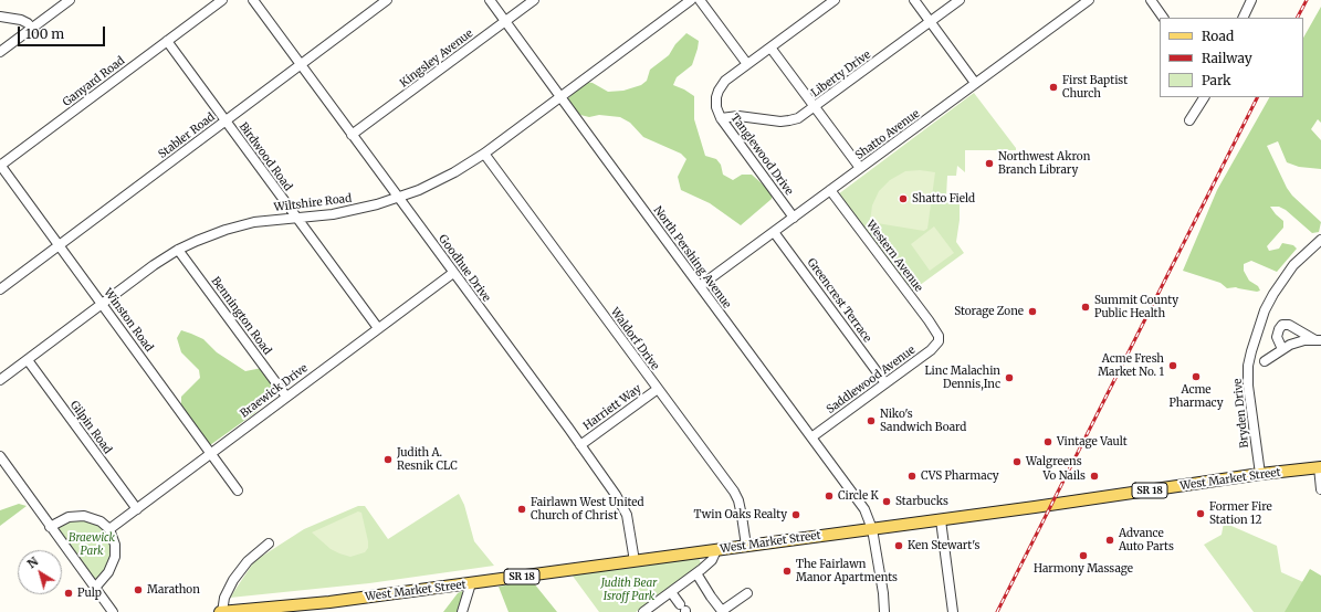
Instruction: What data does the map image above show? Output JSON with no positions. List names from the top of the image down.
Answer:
{
  "streets": {
    "main road": ["West Market Street", "SR 18"],
    "street": [
      "Kingsley Avenue",
      "Liberty Drive",
      "Ganyard Road",
      "Shatto Avenue",
      "Stabler Road",
      "Tanglewood Drive",
      "Birdwood Road",
      "Wiltshire Road",
      "Western Avenue",
      "North Pershing Avenue",
      "Goodhue Drive",
      "Greencrest Terrace",
      "Bennington Road",
      "Winston Road",
      "Waldorf Drive",
      "Saddlewood Avenue",
      "Braewick Drive",
      "Harriett Way",
      "Bryden Drive",
      "Gilpin Road"
    ]
  },
  "crossings": [
    ["Kingsley Avenue", "North Pershing Avenue"],
    ["Kingsley Avenue", "Goodhue Drive"],
    ["Liberty Drive", "Tanglewood Drive"],
    ["Ganyard Road", "Birdwood Road"],
    ["Ganyard Road", "Winston Road"],
    ["Shatto Avenue", "Tanglewood Drive"],
    ["Shatto Avenue", "Western Avenue"],
    ["Shatto Avenue", "North Pershing Avenue"],
    ["Shatto Avenue", "Greencrest Terrace"],
    ["Stabler Road", "Birdwood Road"],
    ["Stabler Road", "Goodhue Drive"],
    ["Stabler Road", "Winston Road"],
    ["Birdwood Road", "Wiltshire Road"],
    ["Birdwood Road", "Braewick Drive"],
    ["Wiltshire Road", "North Pershing Avenue"],
    ["Wiltshire Road", "Goodhue Drive"],
    ["Wiltshire Road", "Bennington Road"],
    ["Wiltshire Road", "Winston Road"],
    ["Wiltshire Road", "Waldorf Drive"],
    ["Wiltshire Road", "Gilpin Road"],
    ["Western Avenue", "Saddlewood Avenue"],
    ["North Pershing Avenue", "Saddlewood Avenue"],
    ["North Pershing Avenue", "West Market Street"],
    ["Goodhue Drive", "Braewick Drive"],
    ["Goodhue Drive", "Harriett Way"],
    ["Goodhue Drive", "West Market Street"],
    ["Greencrest Terrace", "Saddlewood Avenue"],
    ["Bennington Road", "Braewick Drive"],
    ["Winston Road", "Braewick Drive"],
    ["Waldorf Drive", "Harriett Way"],
    ["Waldorf Drive", "West Market Street"],
    ["Braewick Drive", "Gilpin Road"],
    ["Bryden Drive", "West Market Street"]
  ],
  "parks": ["Braewick Park", "Judith Bear Isroff Park"],
  "places": [
    "First Baptist Church",
    "Northwest Akron Branch Library",
    "Shatto Field",
    "Summit County Public Health",
    "Storage Zone",
    "Acme Fresh Market No. 1",
    "Acme Pharmacy",
    "Linc Malachin Dennis,Inc",
    "Niko's Sandwich Board",
    "Vintage Vault",
    "Judith A. Resnik CLC",
    "Walgreens",
    "CVS Pharmacy",
    "Vo Nails",
    "Circle K",
    "Starbucks",
    "Fairlawn West United Church of Christ",
    "Former Fire Station 12",
    "Twin Oaks Realty",
    "Advance Auto Parts",
    "Ken Stewart's",
    "Harmony Massage",
    "The Fairlawn Manor Apartments",
    "Marathon",
    "Pulp"
  ],
  "legend": ["Road", "Railway", "Park"],
  "scale_bar": "100 m",
  "north": "top left"
}
